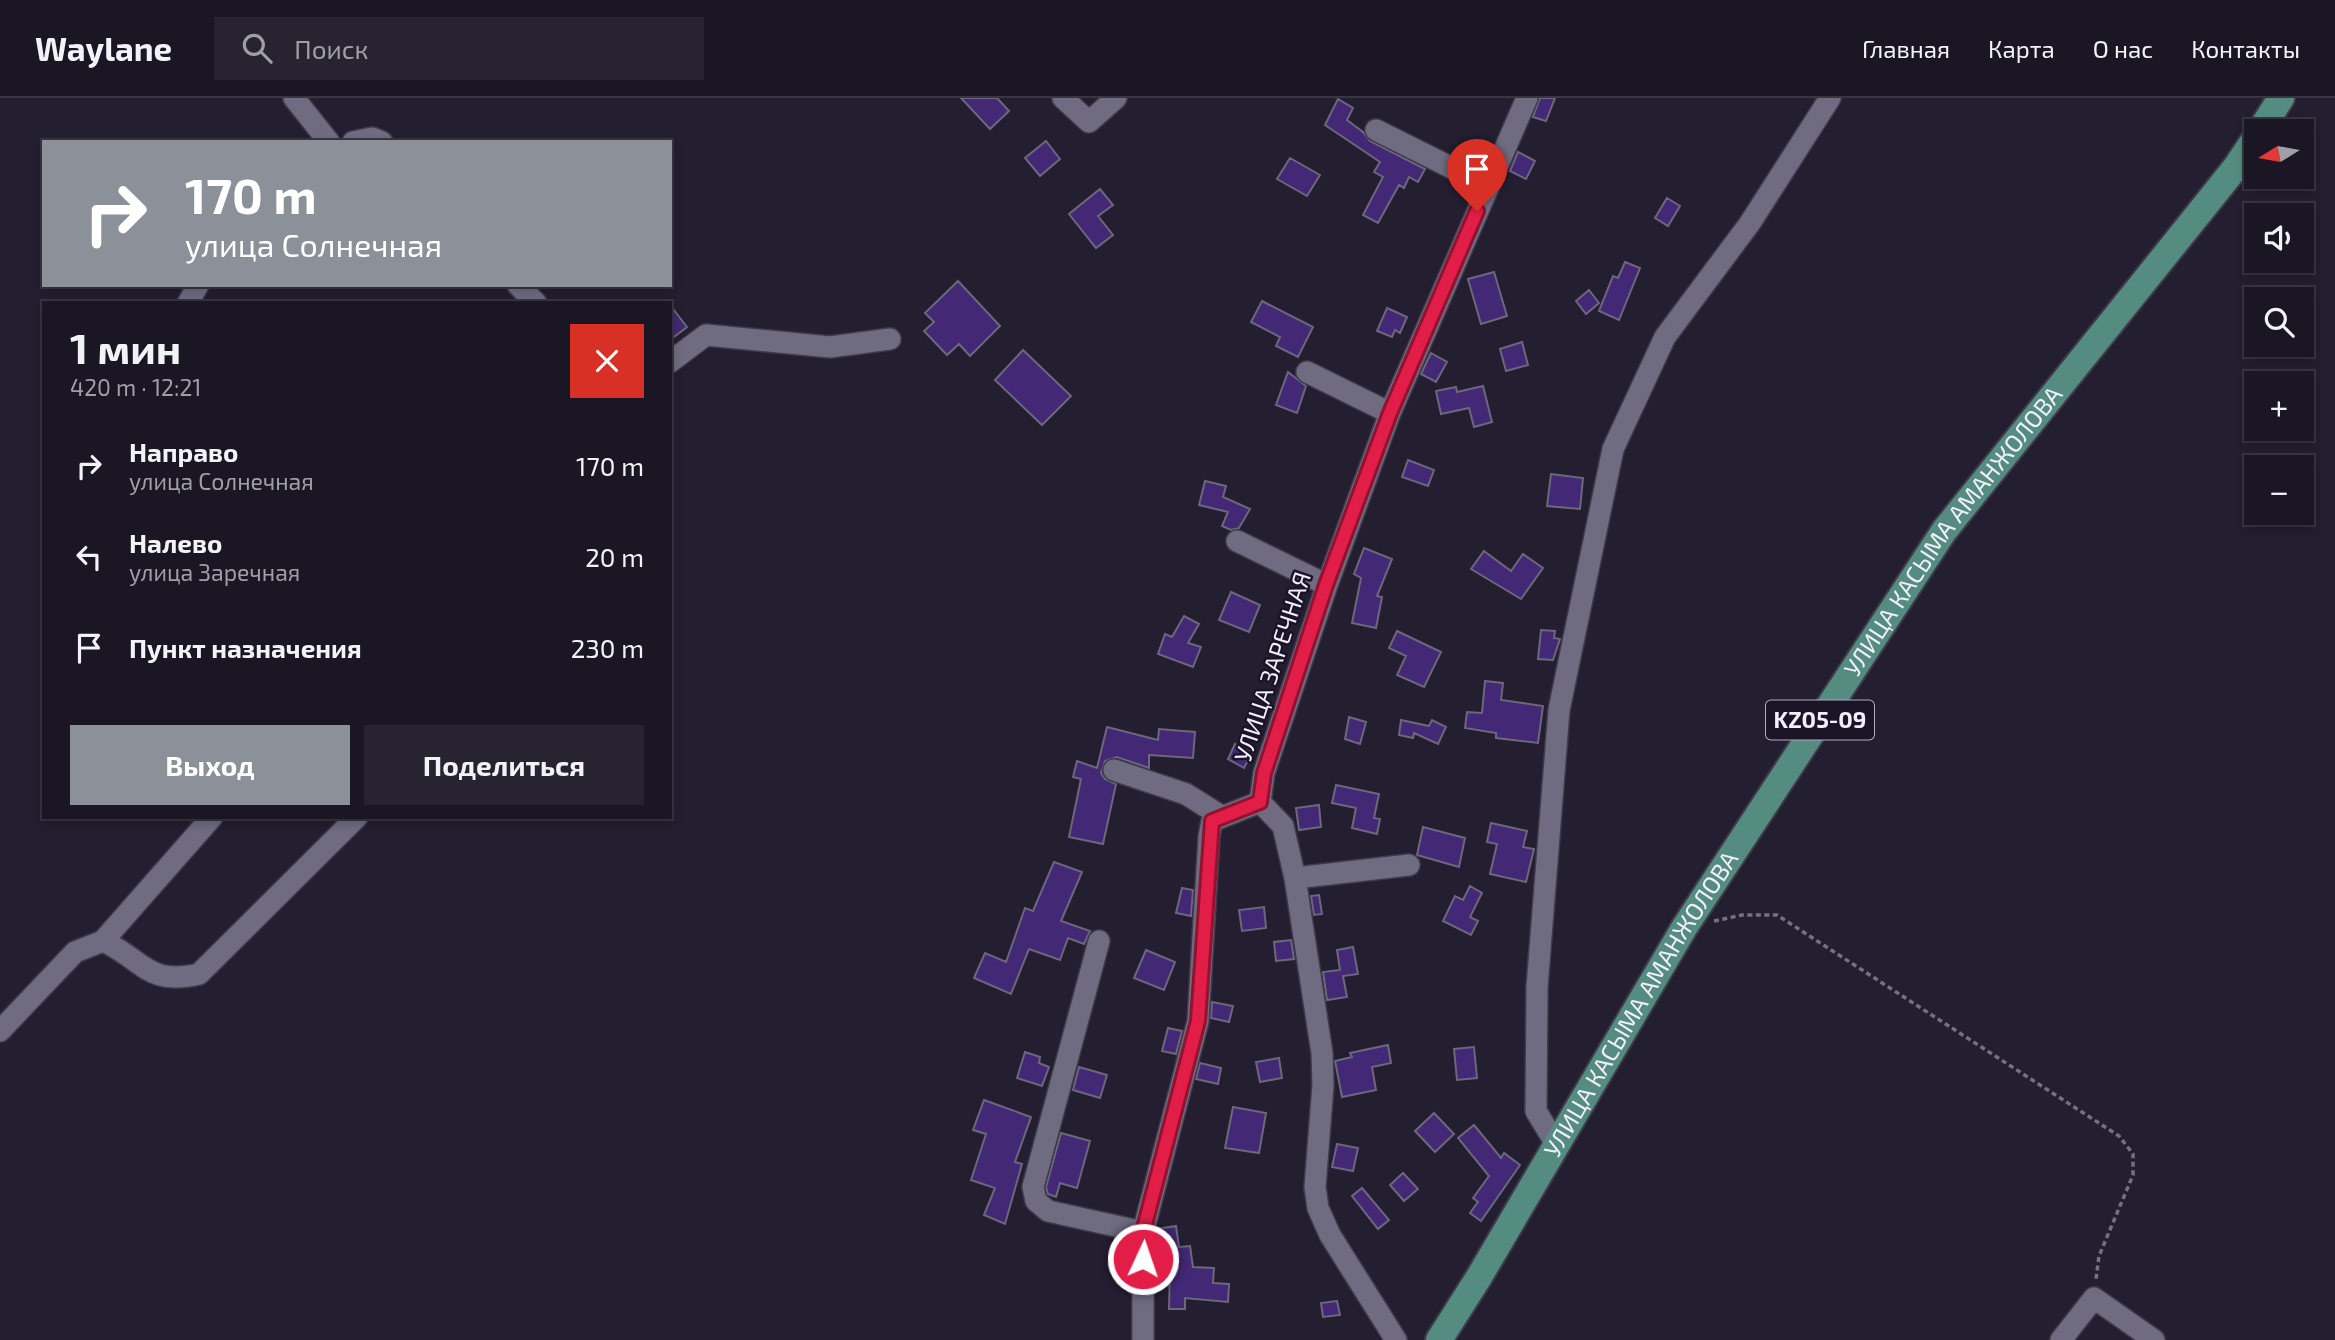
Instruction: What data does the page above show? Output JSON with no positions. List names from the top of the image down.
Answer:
{
  "streets": {
    "main road": ["УЛИЦА КАСЫМА АМАНЖОЛОВА", "KZ05-09"],
    "street": ["УЛИЦА ЗАРЕЧНАЯ"]
  },
  "north": "left",
  "page": {
    "header": "Waylane",
    "search": "Поиск",
    "nav": [
      "Главная",
      "Карта",
      "О нас",
      "Контакты"
    ],
    "map_buttons": ["+", "−"],
    "turn": ["170 m", "улица Солнечная"],
    "heading": ["1 мин", "420 m · 12:21"],
    "list": [
      {
        "name": "Направо",
        "note": "улица Солнечная",
        "value": "170 m"
      },
      {
        "name": "Налево",
        "note": "улица Заречная",
        "value": "20 m"
      },
      {
        "name": "Пункт назначения",
        "value": "230 m"
      }
    ],
    "buttons": ["Выход", "Поделиться"]
  }
}
